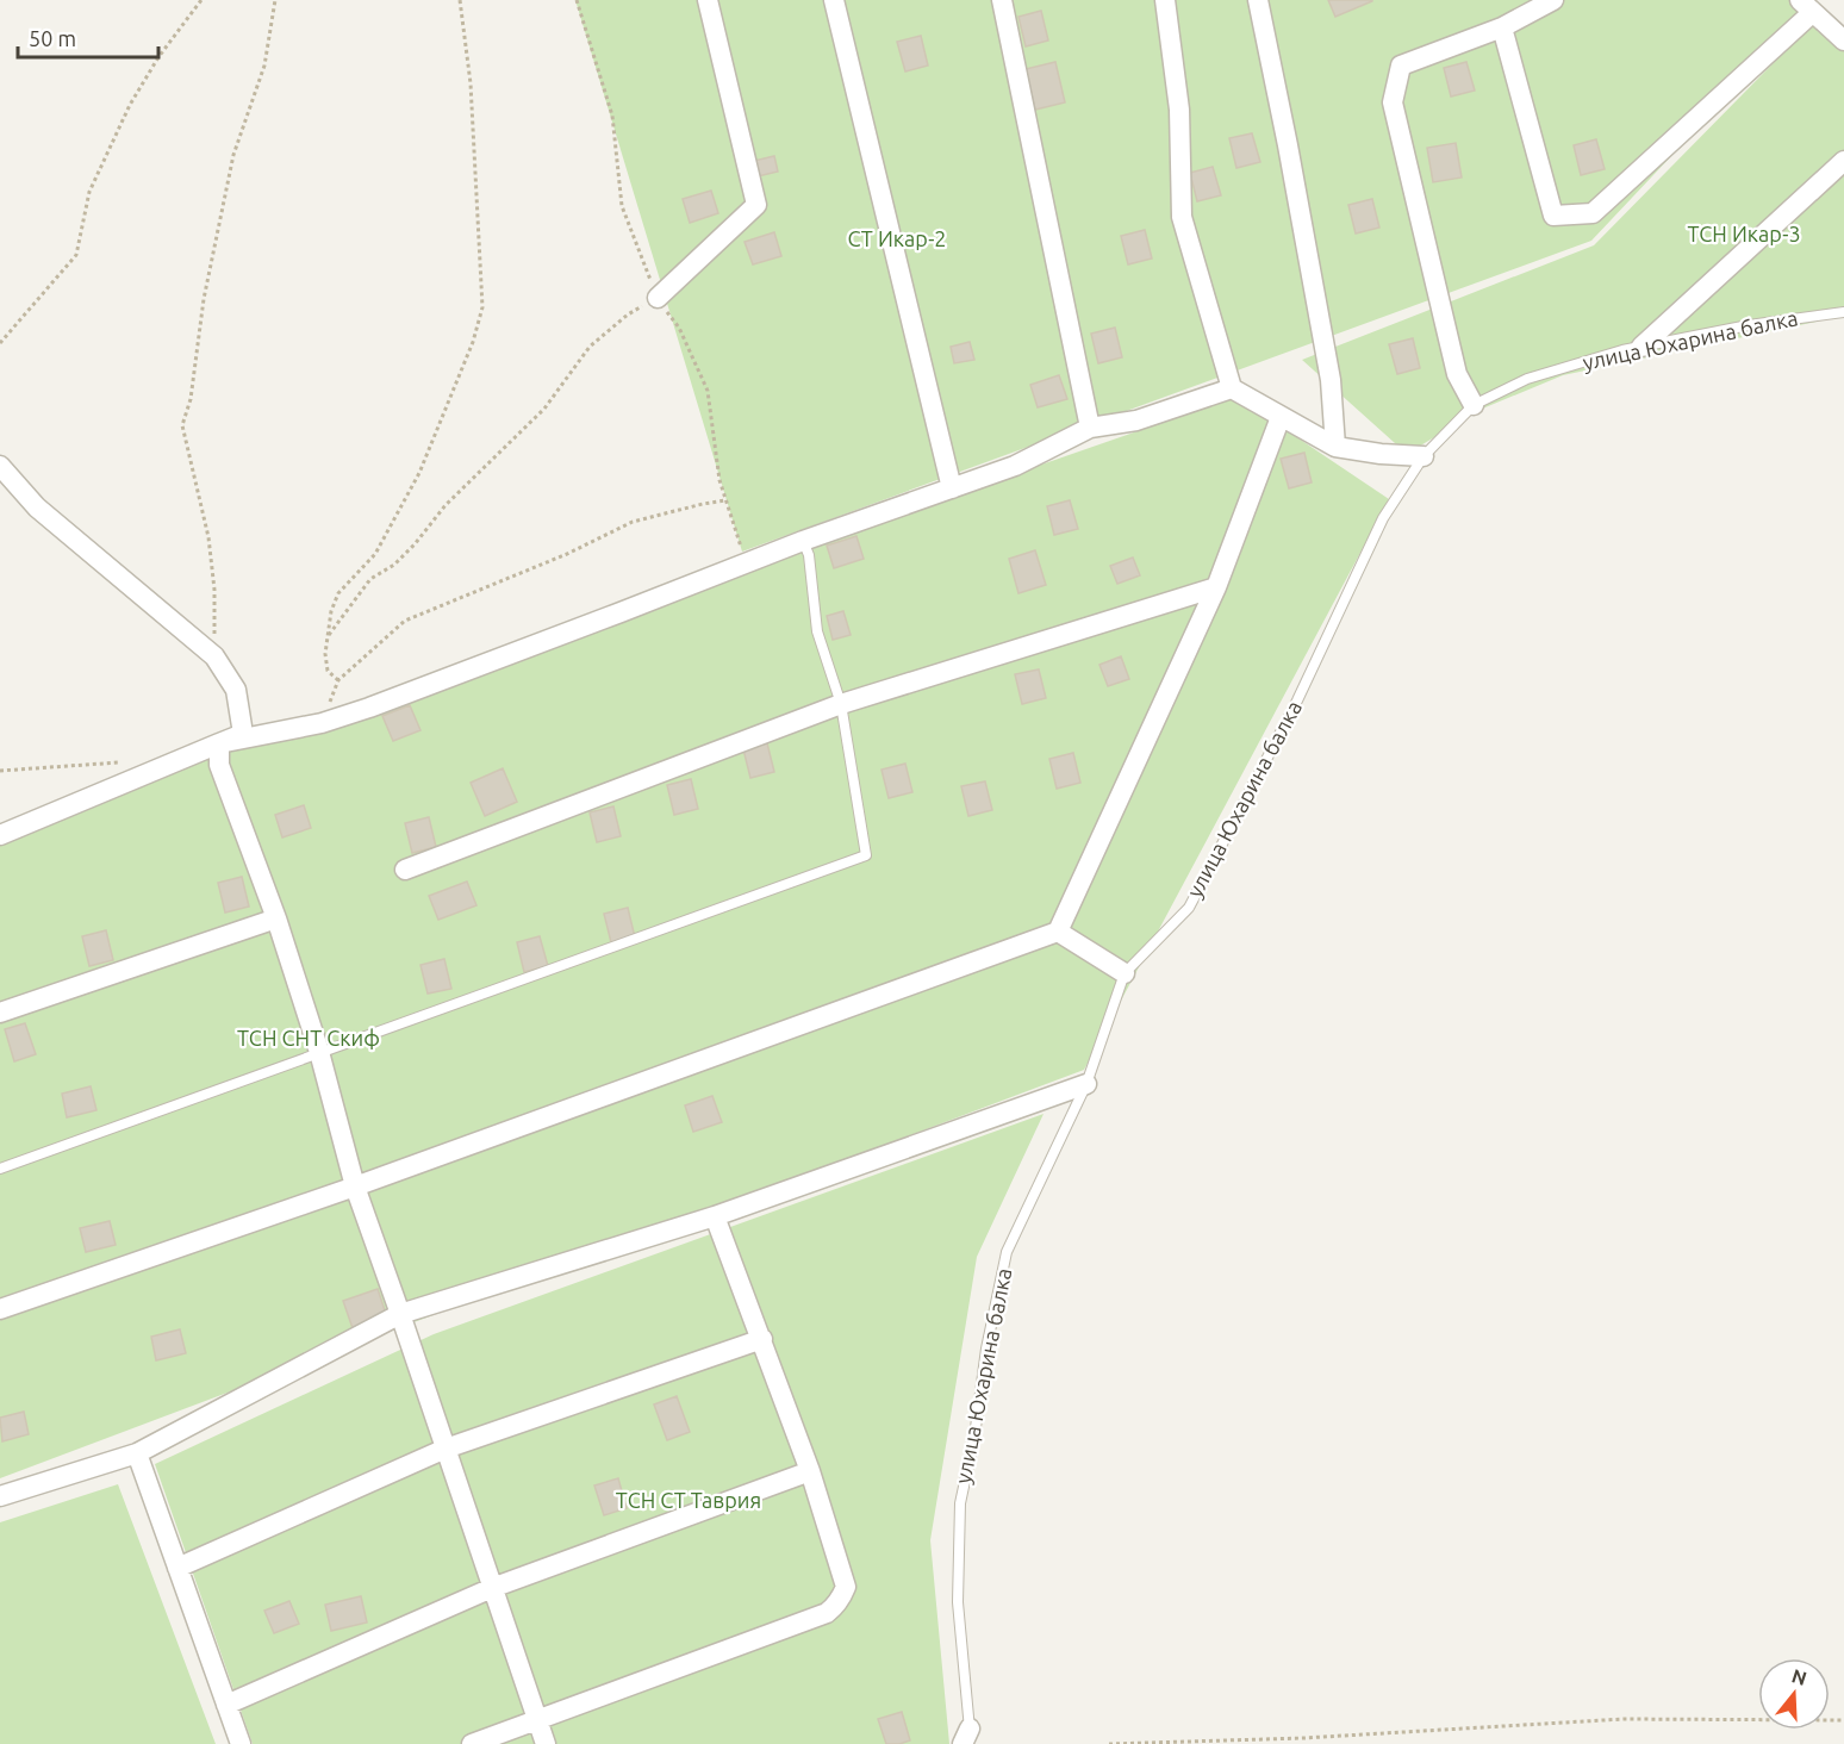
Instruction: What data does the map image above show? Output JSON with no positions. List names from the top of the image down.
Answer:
{
  "streets": {
    "lane": ["улица Юхарина балка"]
  },
  "parks": [
    "ТСН Икар-3",
    "СТ Икар-2",
    "ТСН СНТ Скиф",
    "ТСН СТ Таврия"
  ],
  "scale_bar": "50 m",
  "north": "top"
}
